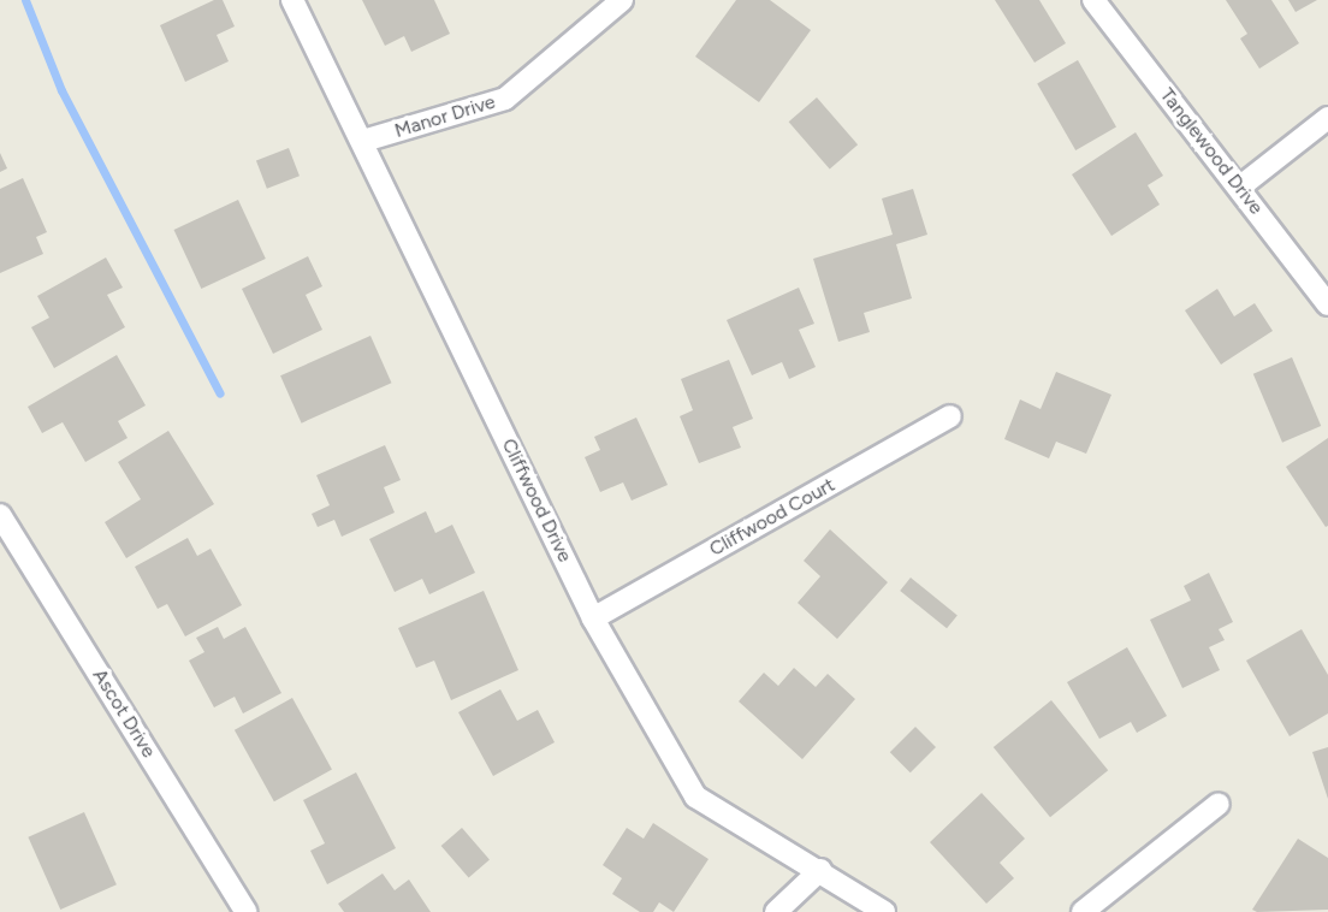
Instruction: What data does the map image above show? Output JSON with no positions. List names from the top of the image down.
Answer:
{
  "streets": {
    "street": [
      "Manor Drive",
      "Tanglewood Drive",
      "Cliffwood Drive",
      "Cliffwood Court",
      "Ascot Drive"
    ]
  },
  "crossings": [
    ["Manor Drive", "Cliffwood Drive"],
    ["Cliffwood Drive", "Cliffwood Court"]
  ]
}
